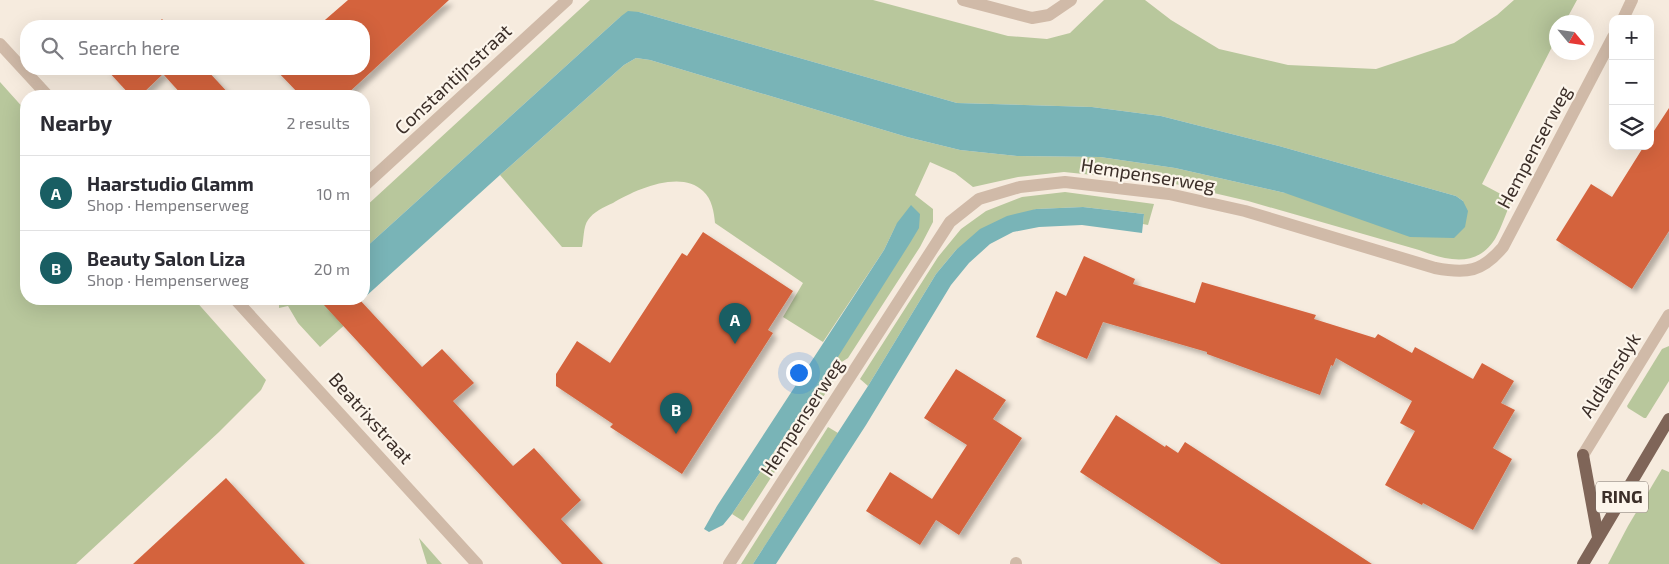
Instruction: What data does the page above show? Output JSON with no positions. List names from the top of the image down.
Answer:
{
  "streets": {
    "main road": ["RING"],
    "street": [
      "Constantijnstraat",
      "Hempenserweg",
      "Aldlânsdyk",
      "Beatrixstraat"
    ]
  },
  "north": "bottom right",
  "page": {
    "map_buttons": ["+", "−"],
    "search": "Search here",
    "heading": ["Nearby", "2 results"],
    "list": [
      {
        "mark": "A",
        "name": "Haarstudio Glamm",
        "note": "Shop · Hempenserweg",
        "value": "10 m"
      },
      {
        "mark": "B",
        "name": "Beauty Salon Liza",
        "note": "Shop · Hempenserweg",
        "value": "20 m"
      }
    ],
    "pins": ["A", "B"]
  }
}
